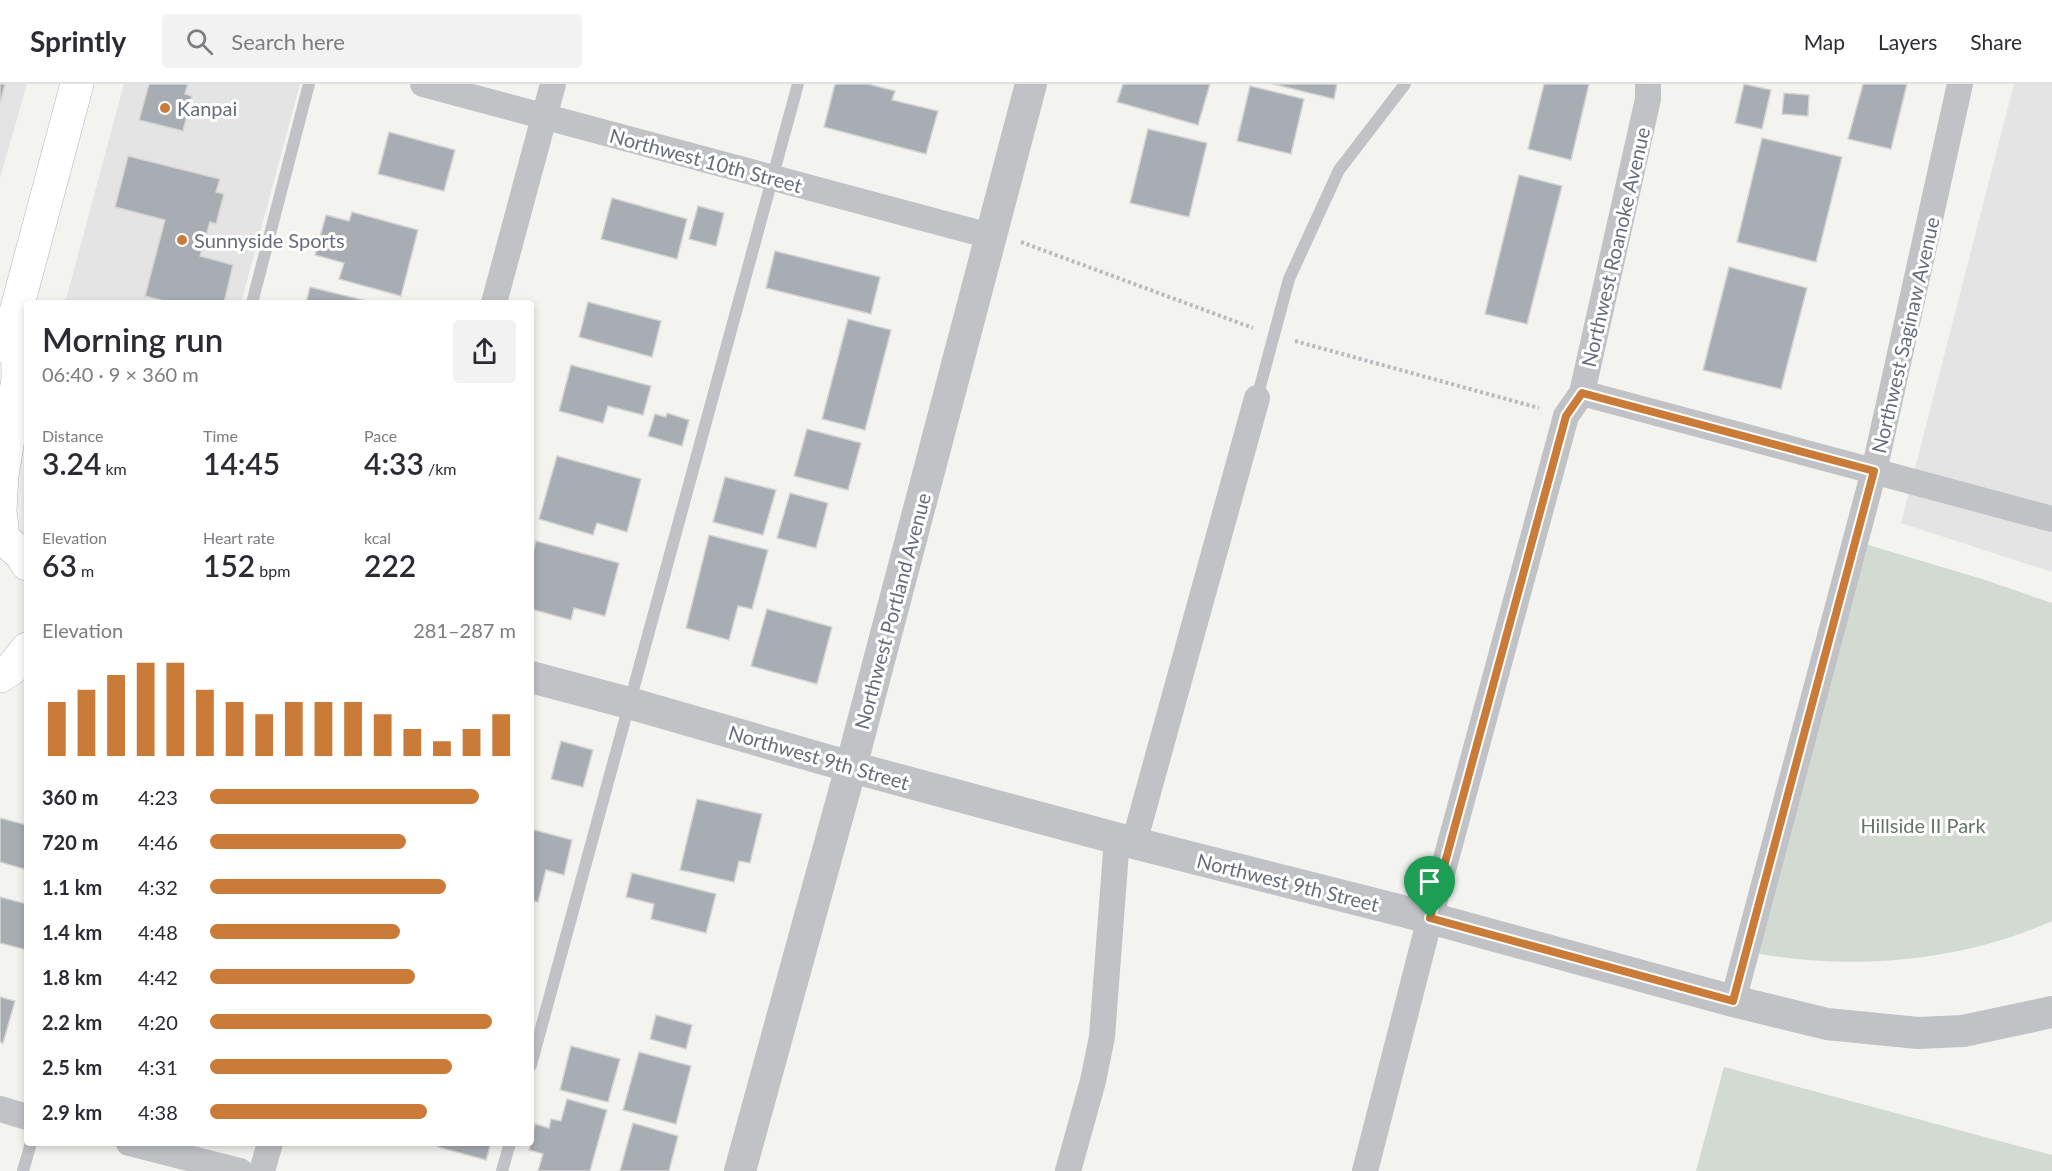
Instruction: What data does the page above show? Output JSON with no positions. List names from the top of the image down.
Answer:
{
  "streets": {
    "street": [
      "Northwest 10th Street",
      "Northwest Roanoke Avenue",
      "Northwest Saginaw Avenue",
      "Northwest Portland Avenue",
      "Northwest 9th Street"
    ]
  },
  "crossings": [
    ["Northwest 10th Street", "Northwest Portland Avenue"],
    ["Northwest Roanoke Avenue", "Northwest 9th Street"],
    ["Northwest Saginaw Avenue", "Northwest 9th Street"],
    ["Northwest Portland Avenue", "Northwest 9th Street"]
  ],
  "parks": ["Hillside II Park"],
  "places": ["Kanpai", "Sunnyside Sports"],
  "page": {
    "header": "Sprintly",
    "search": "Search here",
    "nav": ["Map", "Layers", "Share"],
    "heading": ["Morning run", "06:40 · 9 × 360 m"],
    "stats": [
      ["Distance", "3.24 km"],
      ["Time", "14:45"],
      ["Pace", "4:33 /km"],
      ["Elevation", "63 m"],
      ["Heart rate", "152 bpm"],
      ["kcal", "222"]
    ],
    "chart": ["Elevation", "281–287 m"],
    "list": [
      {
        "name": "360 m",
        "note": "4:23"
      },
      {
        "name": "720 m",
        "note": "4:46"
      },
      {
        "name": "1.1 km",
        "note": "4:32"
      },
      {
        "name": "1.4 km",
        "note": "4:48"
      },
      {
        "name": "1.8 km",
        "note": "4:42"
      },
      {
        "name": "2.2 km",
        "note": "4:20"
      },
      {
        "name": "2.5 km",
        "note": "4:31"
      },
      {
        "name": "2.9 km",
        "note": "4:38"
      }
    ]
  }
}
